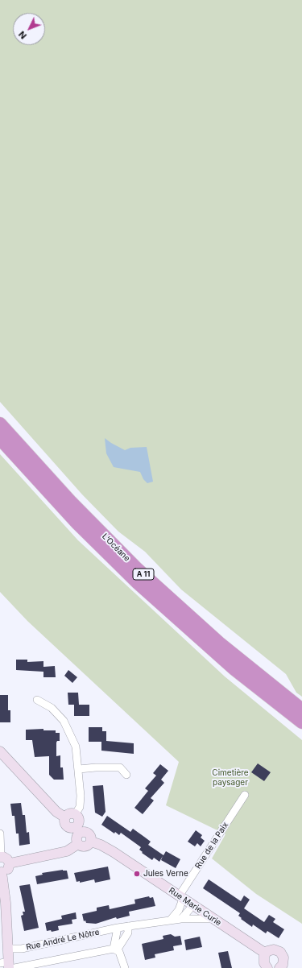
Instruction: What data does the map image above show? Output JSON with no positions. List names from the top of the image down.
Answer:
{
  "streets": {
    "highway": ["L’Océane", "A 11"],
    "main road": ["Rue Marie Curie"],
    "street": ["Rue de la Paix", "Rue André Le Nôtre"]
  },
  "crossings": [
    ["Rue de la Paix", "Rue Marie Curie"],
    ["Rue Marie Curie", "Rue André Le Nôtre"]
  ],
  "parks": ["Cimetière paysager"],
  "places": ["Jules Verne"],
  "north": "bottom left"
}
